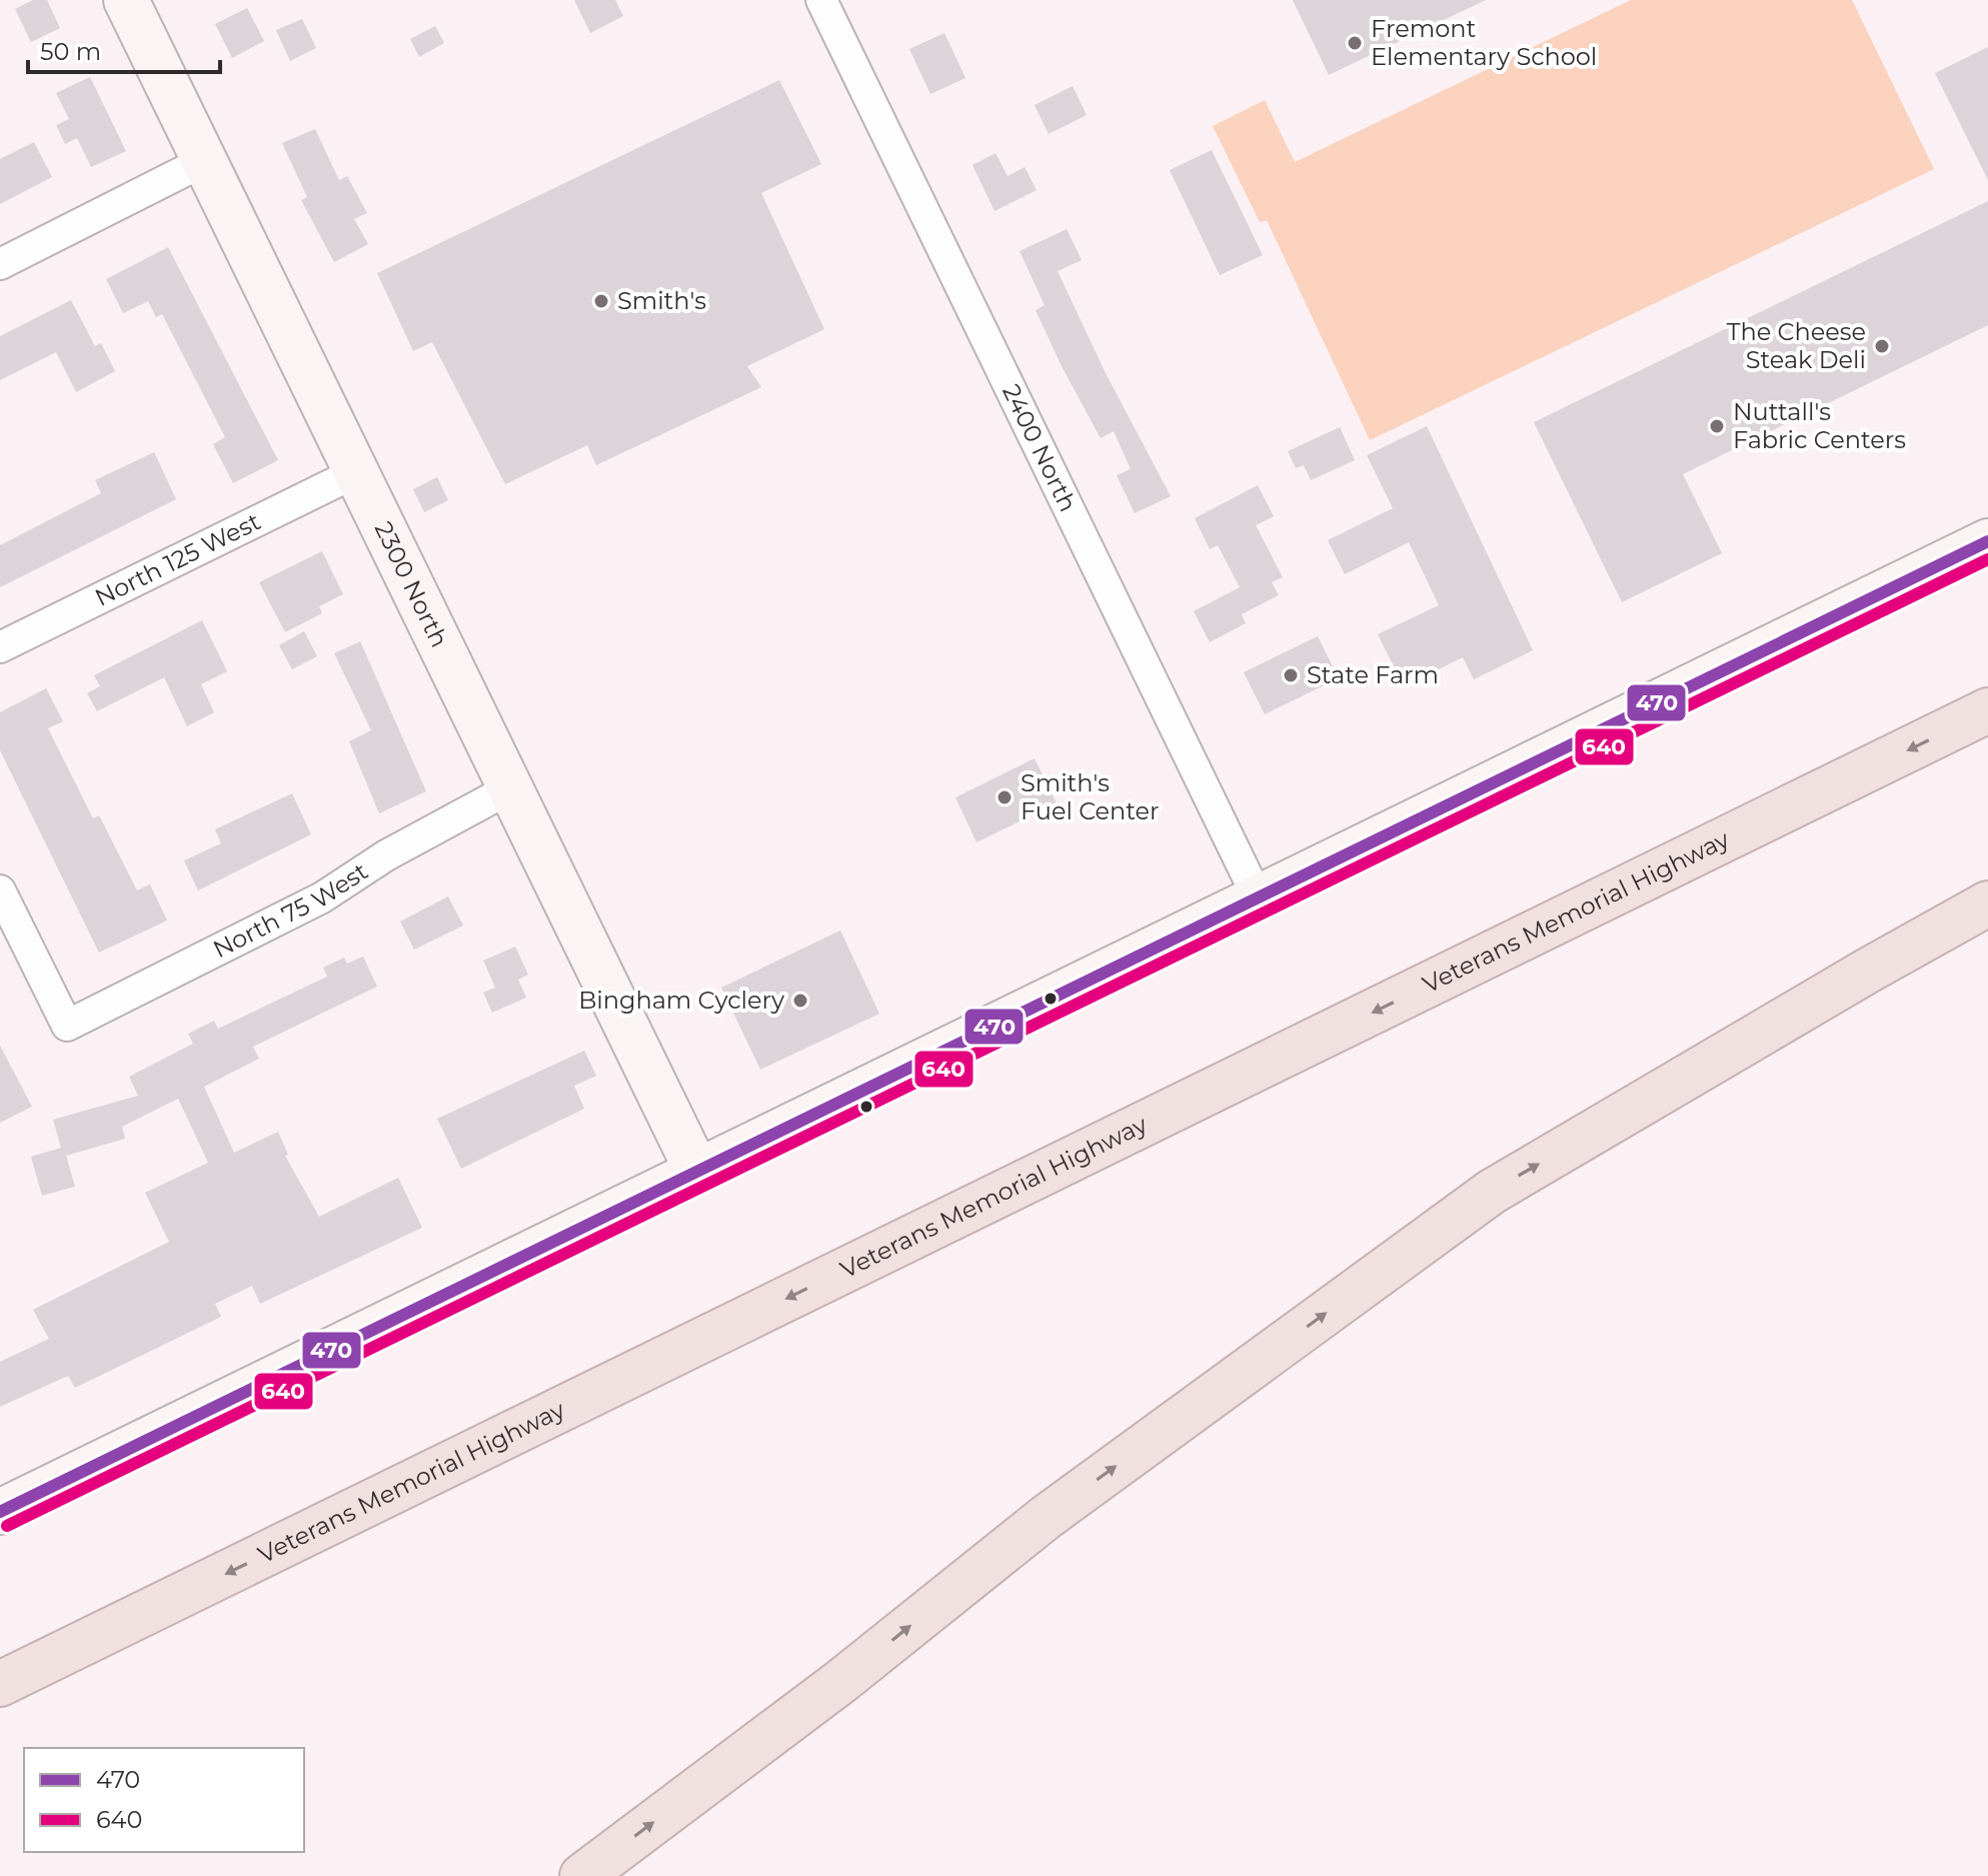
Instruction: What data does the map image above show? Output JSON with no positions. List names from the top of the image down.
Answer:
{
  "streets": {
    "highway": ["Veterans Memorial Highway"],
    "main road": ["2300 North"],
    "street": ["2400 North", "North 125 West", "North 75 West"]
  },
  "crossings": [
    ["North 125 West", "2300 North"],
    ["2300 North", "North 75 West"]
  ],
  "places": [
    "Fremont Elementary School",
    "Smith's",
    "The Cheese Steak Deli",
    "Nuttall's Fabric Centers",
    "State Farm",
    "Smith's Fuel Center",
    "Bingham Cyclery"
  ],
  "lines": ["transit line 470", "transit line 640"],
  "legend": ["470", "640"],
  "scale_bar": "50 m"
}
